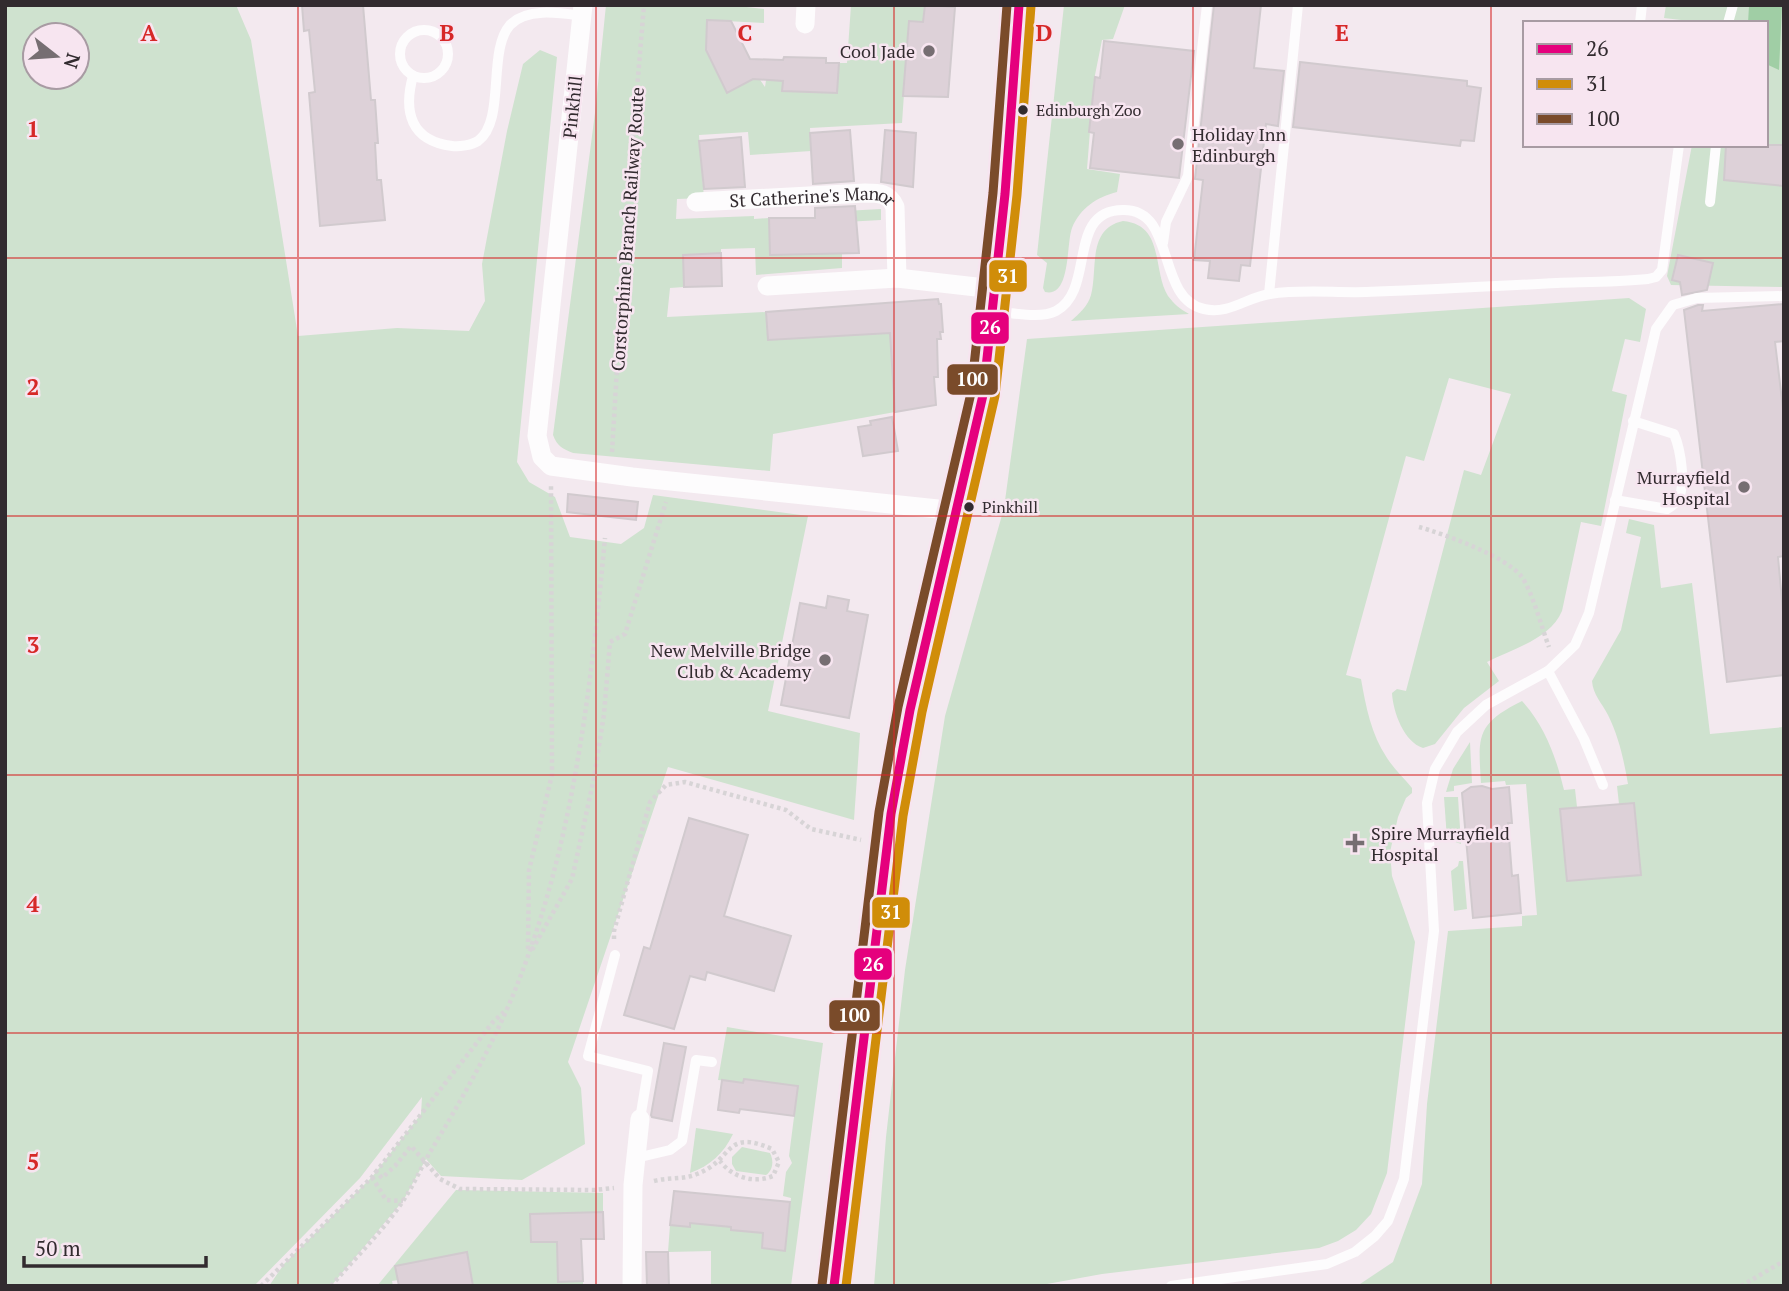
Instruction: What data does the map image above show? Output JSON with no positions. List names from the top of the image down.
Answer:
{
  "streets": {
    "street": ["Pinkhill", "St Catherine's Manor"],
    "path": ["Corstorphine Branch Railway Route"]
  },
  "places": {
    "other": [
      "Cool Jade",
      "Edinburgh Zoo",
      "Holiday Inn Edinburgh",
      "Murrayfield Hospital",
      "Pinkhill",
      "New Melville Bridge Club & Academy"
    ],
    "health": ["Spire Murrayfield Hospital"]
  },
  "lines": ["transit line 26", "transit line 100", "transit line 31"],
  "legend": ["26", "31", "100"],
  "scale_bar": "50 m",
  "north": "right",
  "grid": {
    "columns": [
      "A",
      "B",
      "C",
      "D",
      "E"
    ],
    "rows": [
      "1",
      "2",
      "3",
      "4",
      "5"
    ]
  }
}
